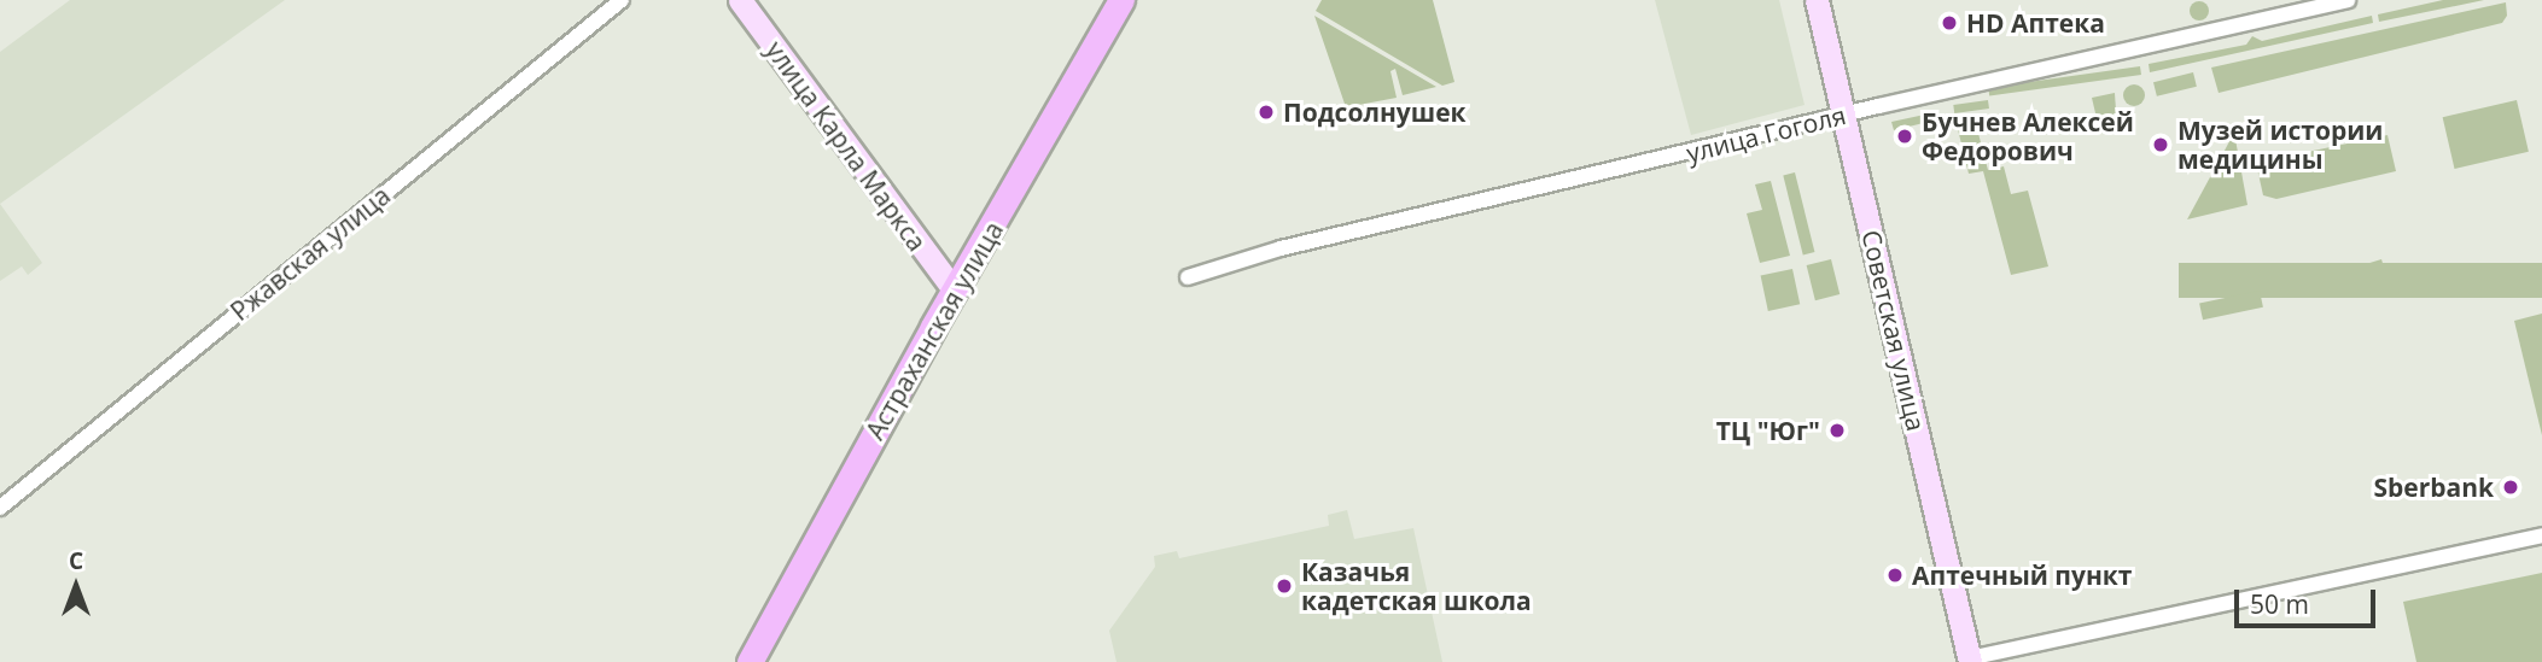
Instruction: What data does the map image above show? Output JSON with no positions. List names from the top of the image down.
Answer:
{
  "streets": {
    "main road": ["улица Карла Маркса", "Астраханская улица", "Советская улица"],
    "street": ["улица Гоголя", "Ржавская улица"]
  },
  "crossings": [
    ["улица Гоголя", "Советская улица"],
    ["улица Карла Маркса", "Астраханская улица"]
  ],
  "places": [
    "HD Аптека",
    "Подсолнушек",
    "Бучнев Алексей Федорович",
    "Музей истории медицины",
    "ТЦ \"Юг\"",
    "Sberbank",
    "Аптечный пункт",
    "Казачья кадетская школа"
  ],
  "scale_bar": "50 m",
  "north": "top"
}
